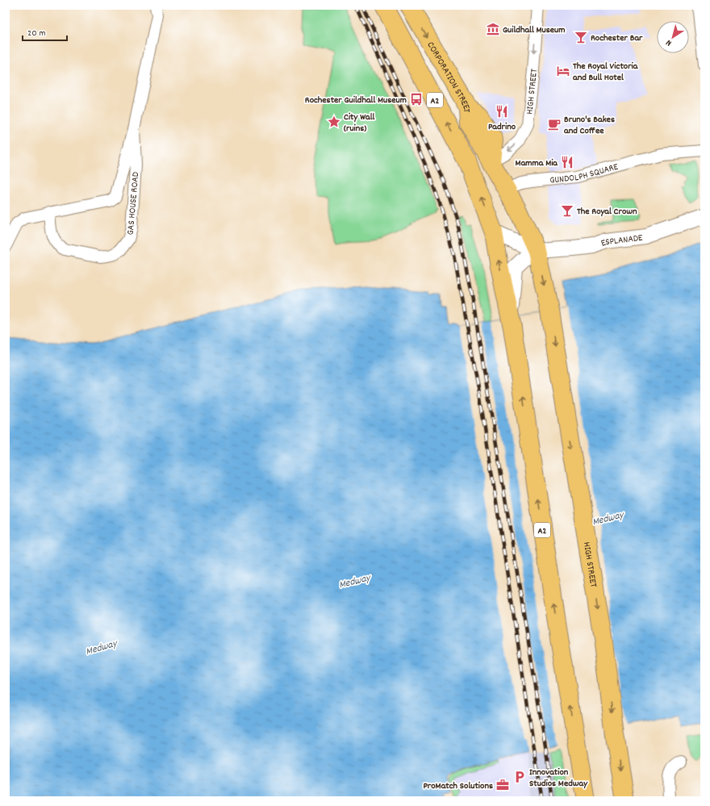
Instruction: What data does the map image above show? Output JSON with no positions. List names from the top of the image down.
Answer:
{
  "streets": {
    "main road": ["CORPORATION STREET", "HIGH STREET", "A2"],
    "street": ["GUNDOLPH SQUARE", "GAS HOUSE ROAD", "ESPLANADE"]
  },
  "crossings": [
    ["CORPORATION STREET", "HIGH STREET"],
    ["HIGH STREET", "GUNDOLPH SQUARE"],
    ["HIGH STREET", "ESPLANADE"],
    ["A2", "ESPLANADE"]
  ],
  "one_way": ["HIGH STREET"],
  "water": ["Medway"],
  "places": {
    "museum": ["Guildhall Museum"],
    "bar": ["Rochester Bar", "The Royal Crown"],
    "hotel": ["The Royal Victoria and Bull Hotel"],
    "bus stop": ["Rochester Guildhall Museum"],
    "restaurant": ["Padrino", "Mamma Mia"],
    "place": ["City Wall (ruins)"],
    "cafe": ["Bruno's Bakes and Coffee"],
    "parking": ["Innovation Studios Medway"],
    "office": ["ProMatch Solutions"]
  },
  "scale_bar": "20 m",
  "north": "bottom left"
}
